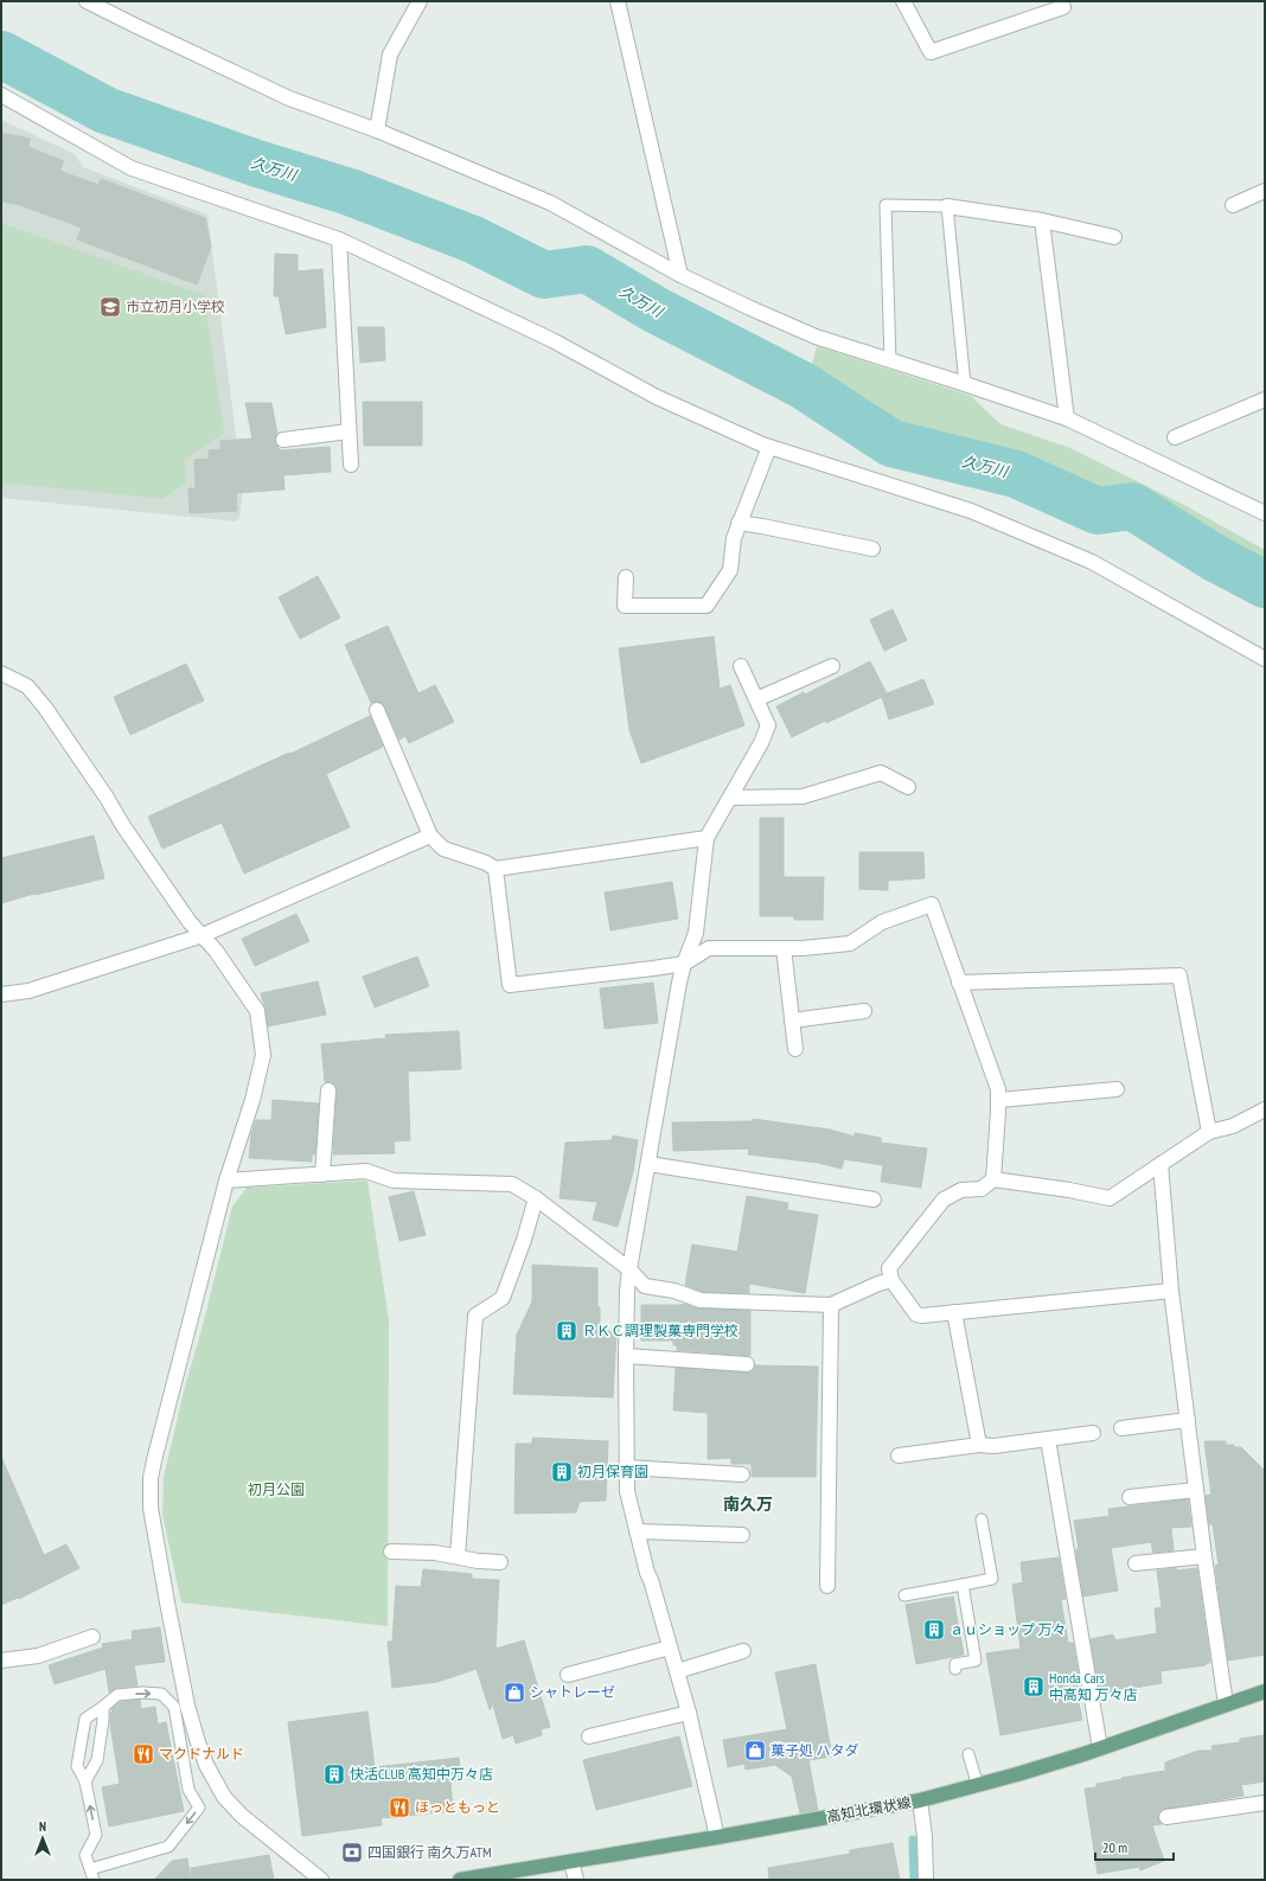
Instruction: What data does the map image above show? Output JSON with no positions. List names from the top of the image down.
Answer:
{
  "streets": {
    "main road": ["高知北環状線"]
  },
  "districts": ["南久万"],
  "water": ["久万川"],
  "parks": ["初月公園"],
  "places": {
    "school or university": ["市立初月小学校"],
    "building": [
      "ＲＫＣ調理製菓専門学校",
      "初月保育園",
      "ａｕショップ 万々",
      "Honda Cars 中高知 万々店",
      "快活CLUB 高知中万々店"
    ],
    "shop": ["シャトレーゼ", "菓子処 ハタダ"],
    "restaurant": ["マクドナルド", "ほっともっと"],
    "bank": ["四国銀行 南久万ATM"]
  },
  "scale_bar": "20 m",
  "north": "top"
}
